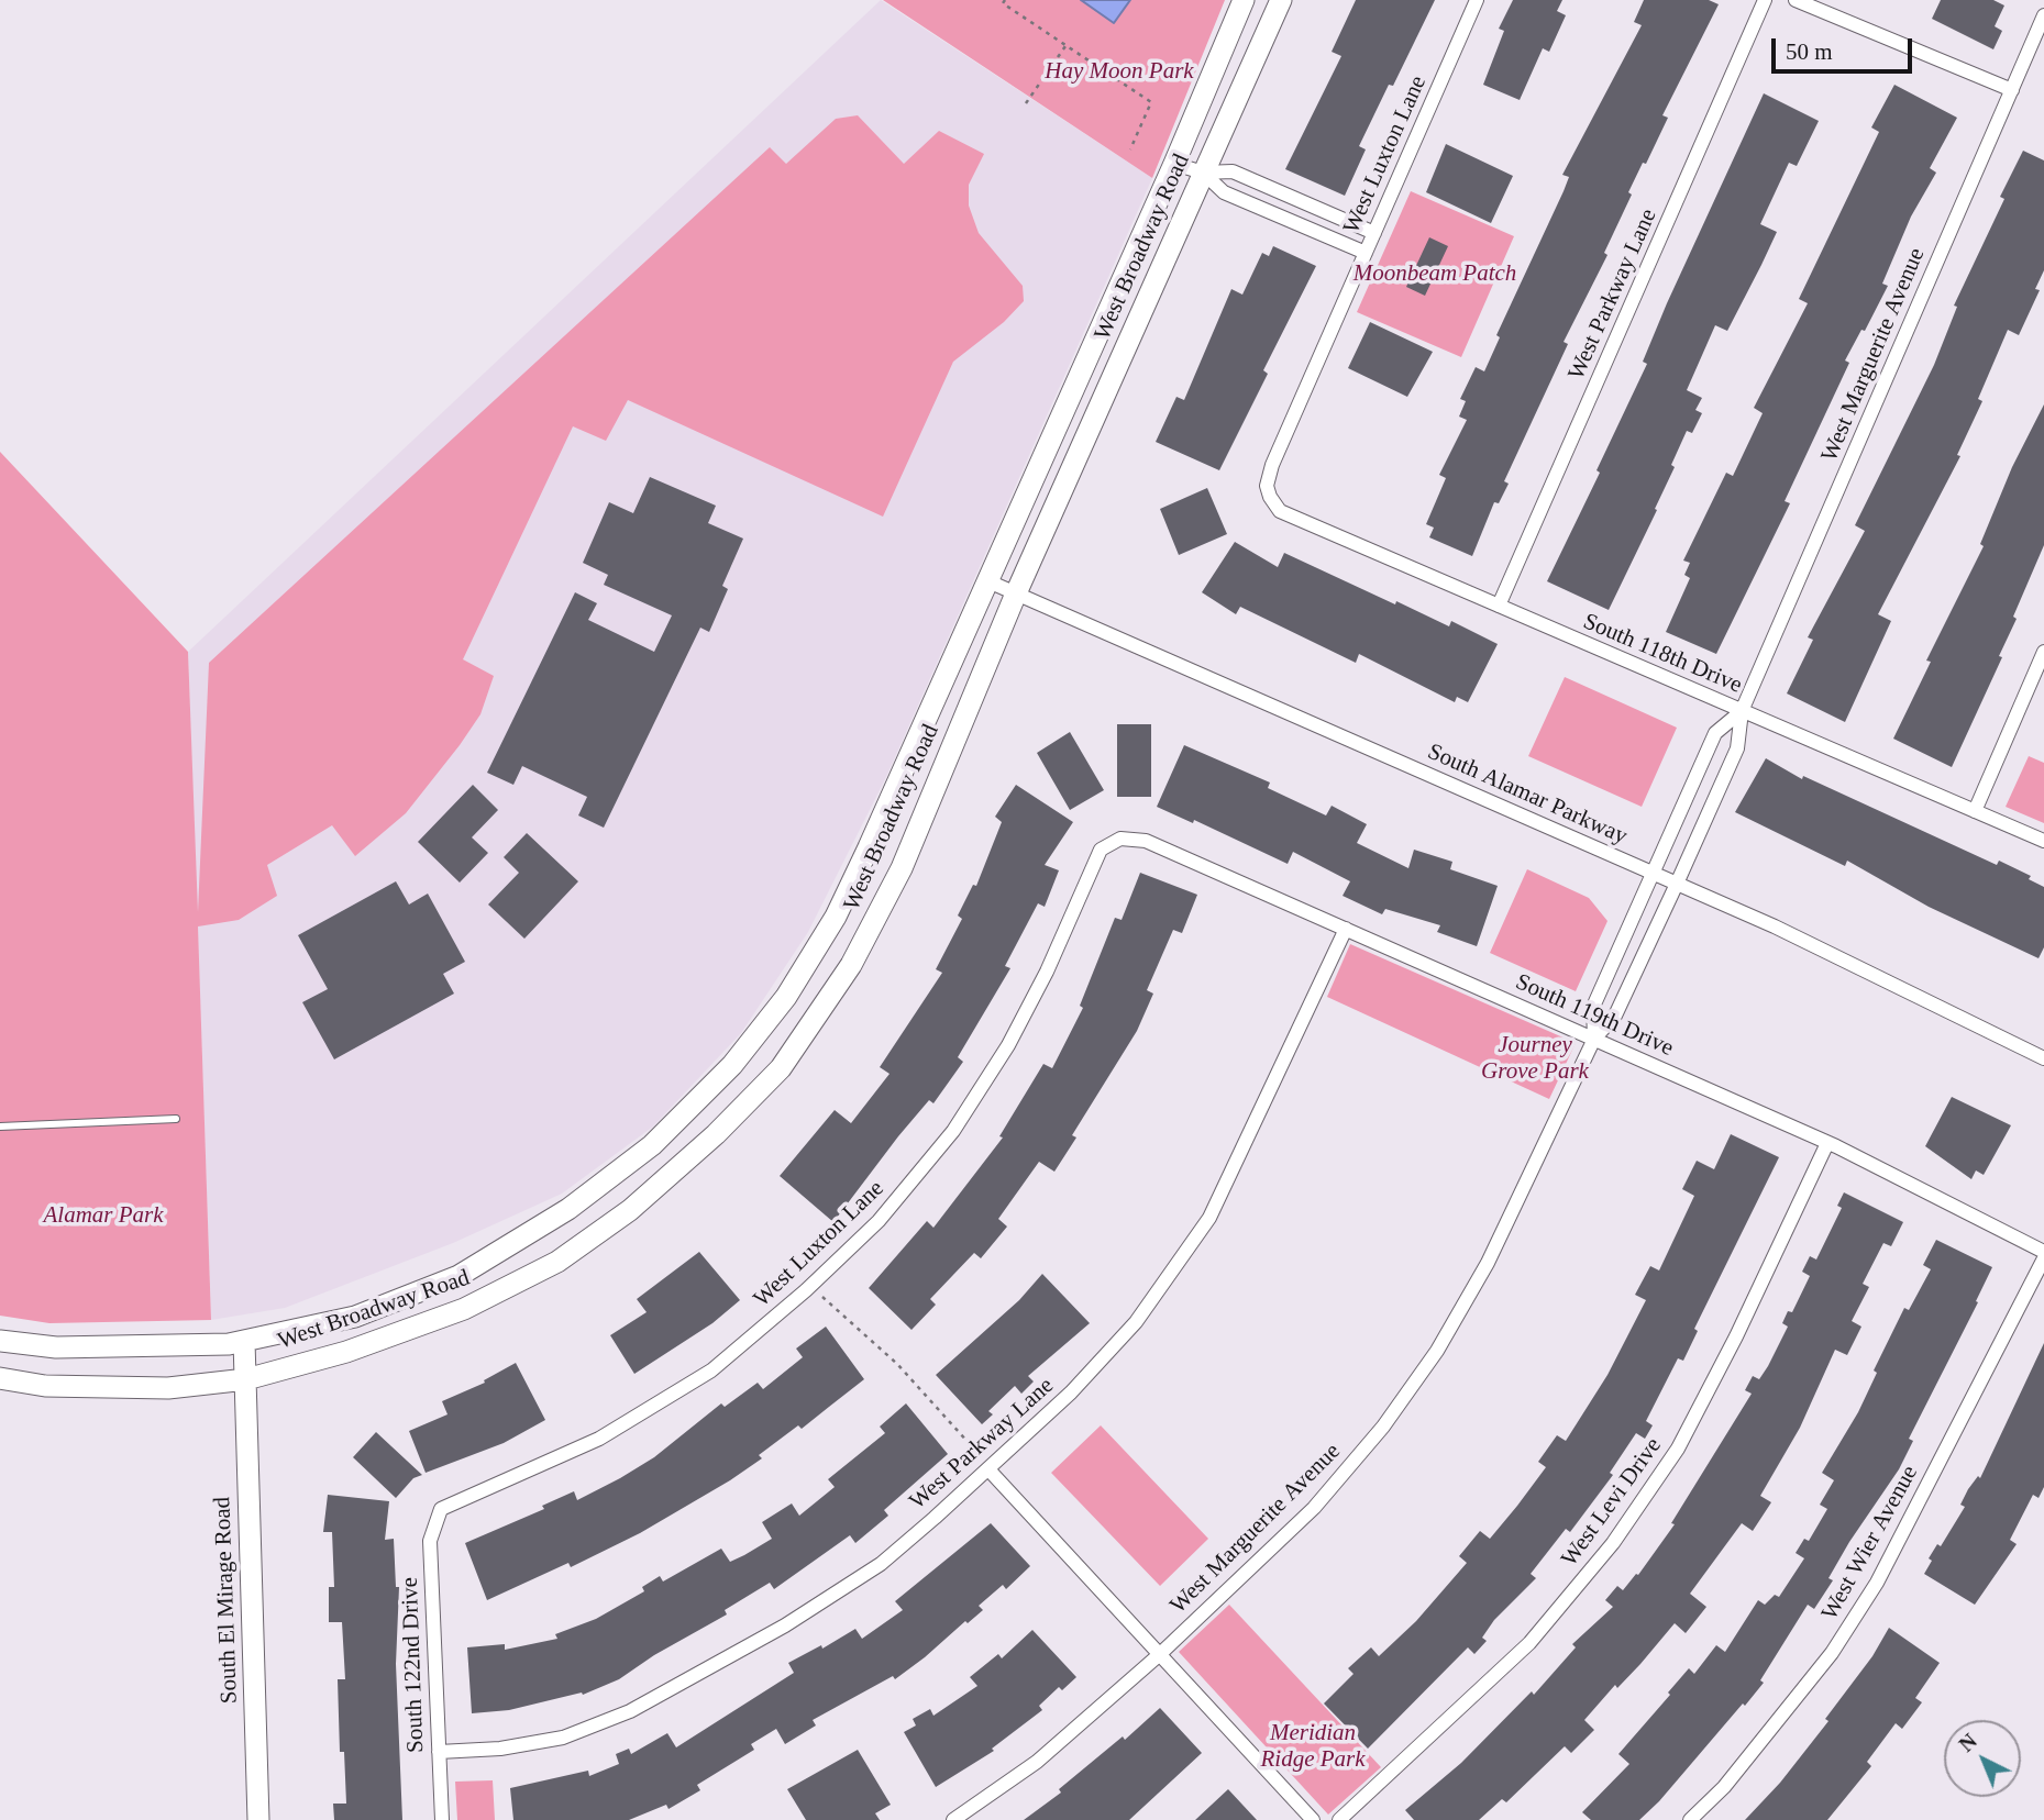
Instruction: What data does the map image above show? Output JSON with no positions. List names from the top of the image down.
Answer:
{
  "streets": {
    "main road": ["West Broadway Road", "South El Mirage Road"],
    "street": [
      "West Luxton Lane",
      "West Parkway Lane",
      "West Marguerite Avenue",
      "South 118th Drive",
      "South Alamar Parkway",
      "South 119th Drive",
      "West Levi Drive",
      "West Wier Avenue",
      "South 122nd Drive"
    ]
  },
  "crossings": [
    ["West Luxton Lane", "South 118th Drive"],
    ["West Luxton Lane", "South 119th Drive"],
    ["West Luxton Lane", "South 122nd Drive"],
    ["West Broadway Road", "South Alamar Parkway"],
    ["West Broadway Road", "South El Mirage Road"],
    ["West Parkway Lane", "South 118th Drive"],
    ["West Parkway Lane", "South 119th Drive"],
    ["West Parkway Lane", "South 122nd Drive"],
    ["West Marguerite Avenue", "South 118th Drive"],
    ["West Marguerite Avenue", "South Alamar Parkway"],
    ["West Marguerite Avenue", "South 119th Drive"],
    ["South 119th Drive", "West Levi Drive"]
  ],
  "parks": [
    "Hay Moon Park",
    "Moonbeam Patch",
    "Journey Grove Park",
    "Alamar Park",
    "Meridian Ridge Park"
  ],
  "scale_bar": "50 m",
  "north": "top left"
}
